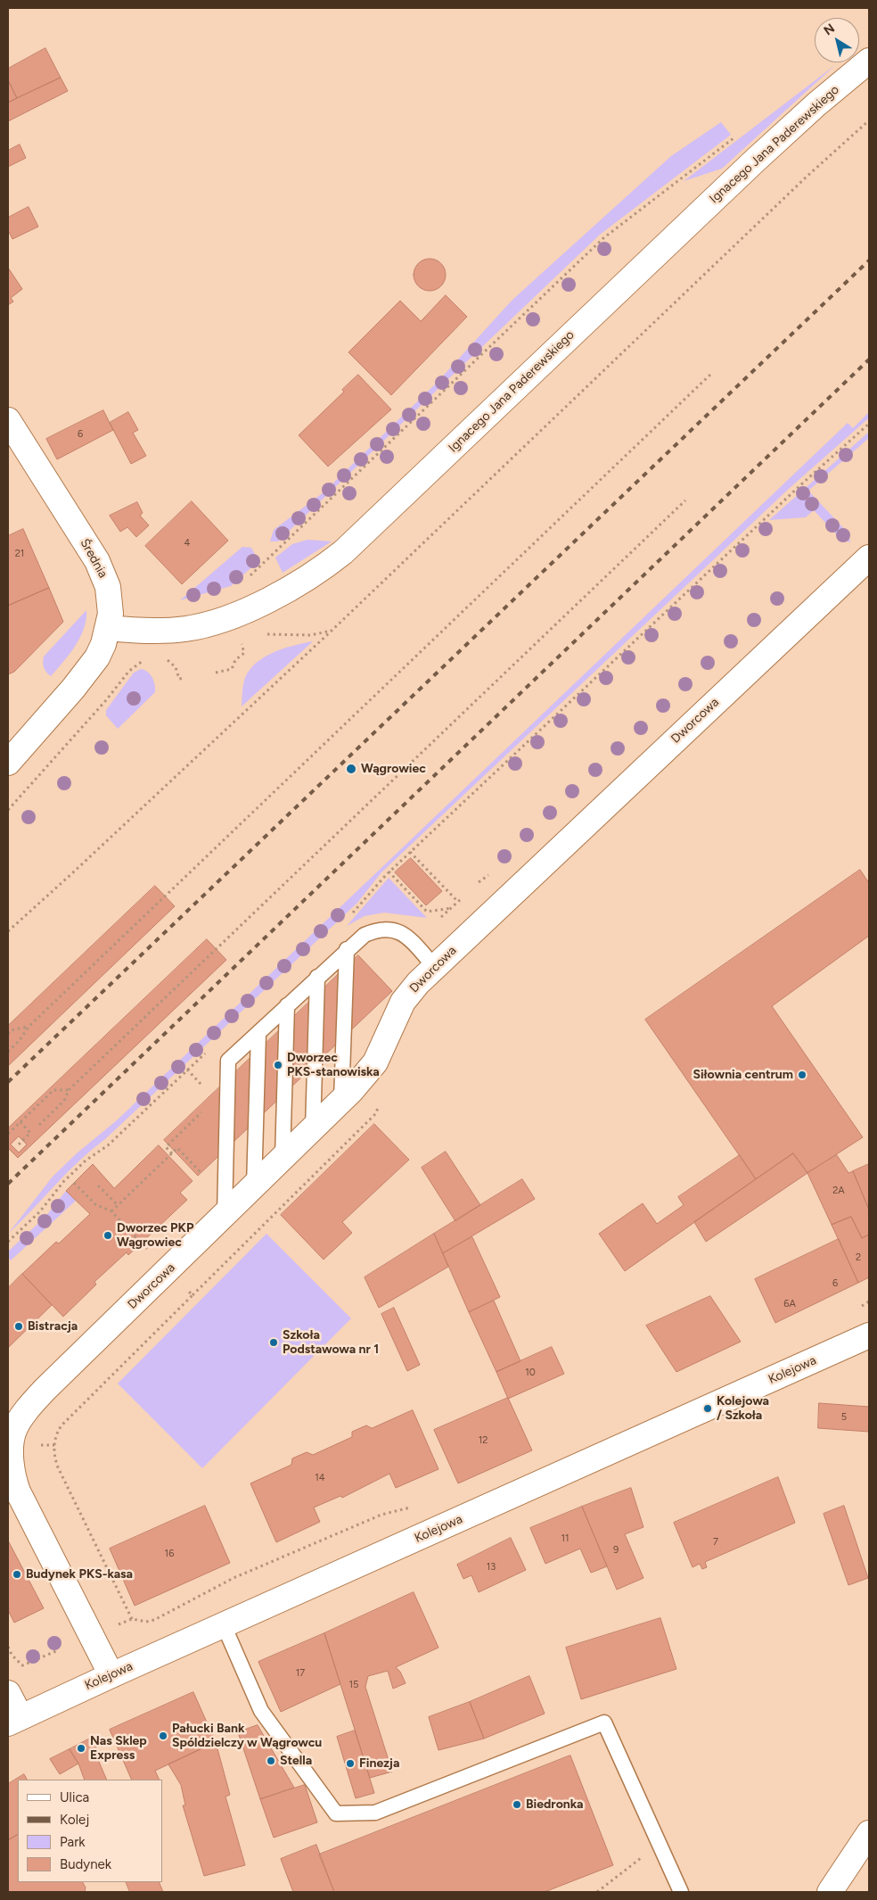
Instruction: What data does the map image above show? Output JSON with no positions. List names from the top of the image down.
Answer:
{
  "streets": {
    "street": [
      "Ignacego Jana Paderewskiego",
      "Średnia",
      "Dworcowa",
      "Kolejowa"
    ]
  },
  "crossings": [
    ["Ignacego Jana Paderewskiego", "Średnia"],
    ["Dworcowa", "Kolejowa"]
  ],
  "places": [
    "Wągrowiec",
    "Dworzec PKS-stanowiska",
    "Siłownia centrum",
    "Dworzec PKP Wągrowiec",
    "Bistracja",
    "Szkoła Podstawowa nr 1",
    "Kolejowa / Szkoła",
    "Budynek PKS-kasa",
    "Pałucki Bank Spóldzielczy w Wągrowcu",
    "Nas Sklep Express",
    "Stella",
    "Finezja",
    "Biedronka"
  ],
  "house_numbers": [
    "6",
    "4",
    "21",
    "2A",
    "2",
    "6",
    "6A",
    "10",
    "5",
    "12",
    "14",
    "11",
    "7",
    "9",
    "16",
    "13",
    "17",
    "15"
  ],
  "legend": [
    "Ulica",
    "Kolej",
    "Park",
    "Budynek"
  ],
  "north": "top left"
}
